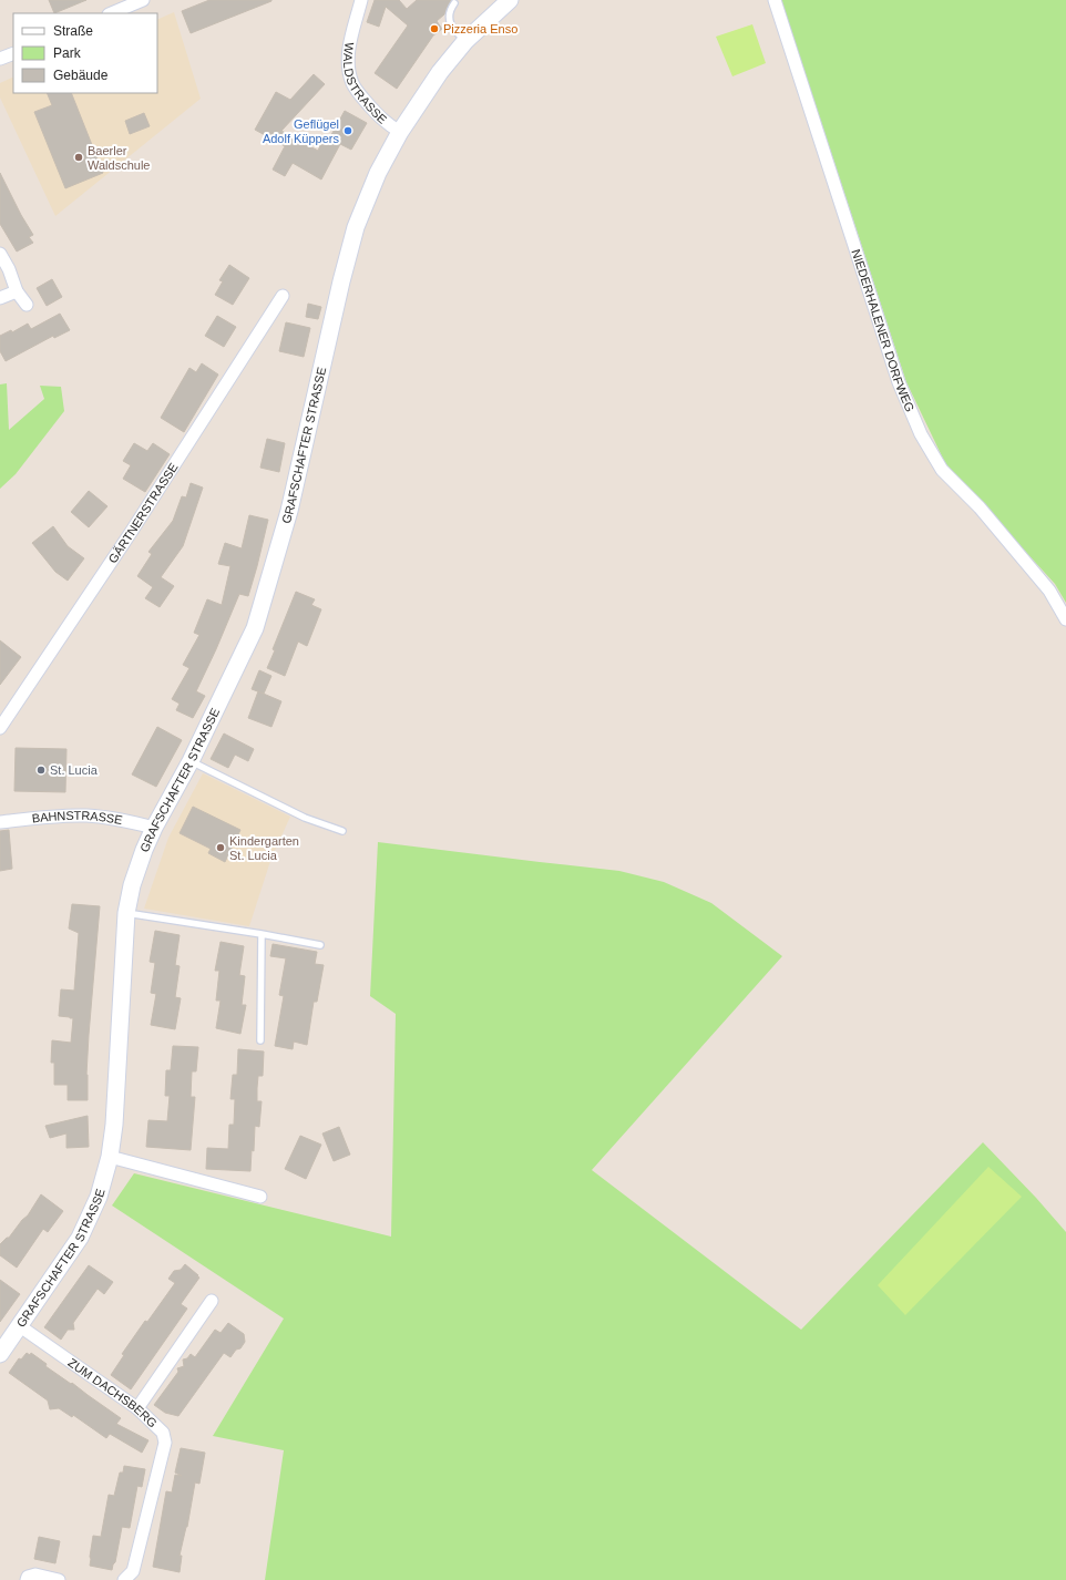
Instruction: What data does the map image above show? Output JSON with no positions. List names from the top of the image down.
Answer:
{
  "streets": {
    "main road": ["GRAFSCHAFTER STRASSE"],
    "street": [
      "WALDSTRASSE",
      "NIEDERHALENER DORFWEG",
      "GÄRTNERSTRASSE",
      "BAHNSTRASSE",
      "ZUM DACHSBERG"
    ]
  },
  "crossings": [
    ["WALDSTRASSE", "GRAFSCHAFTER STRASSE"],
    ["GRAFSCHAFTER STRASSE", "BAHNSTRASSE"],
    ["GRAFSCHAFTER STRASSE", "ZUM DACHSBERG"]
  ],
  "places": [
    "Pizzeria Enso",
    "Geflügel Adolf Küppers",
    "Baerler Waldschule",
    "St. Lucia",
    "Kindergarten St. Lucia"
  ],
  "legend": ["Straße", "Park", "Gebäude"]
}
